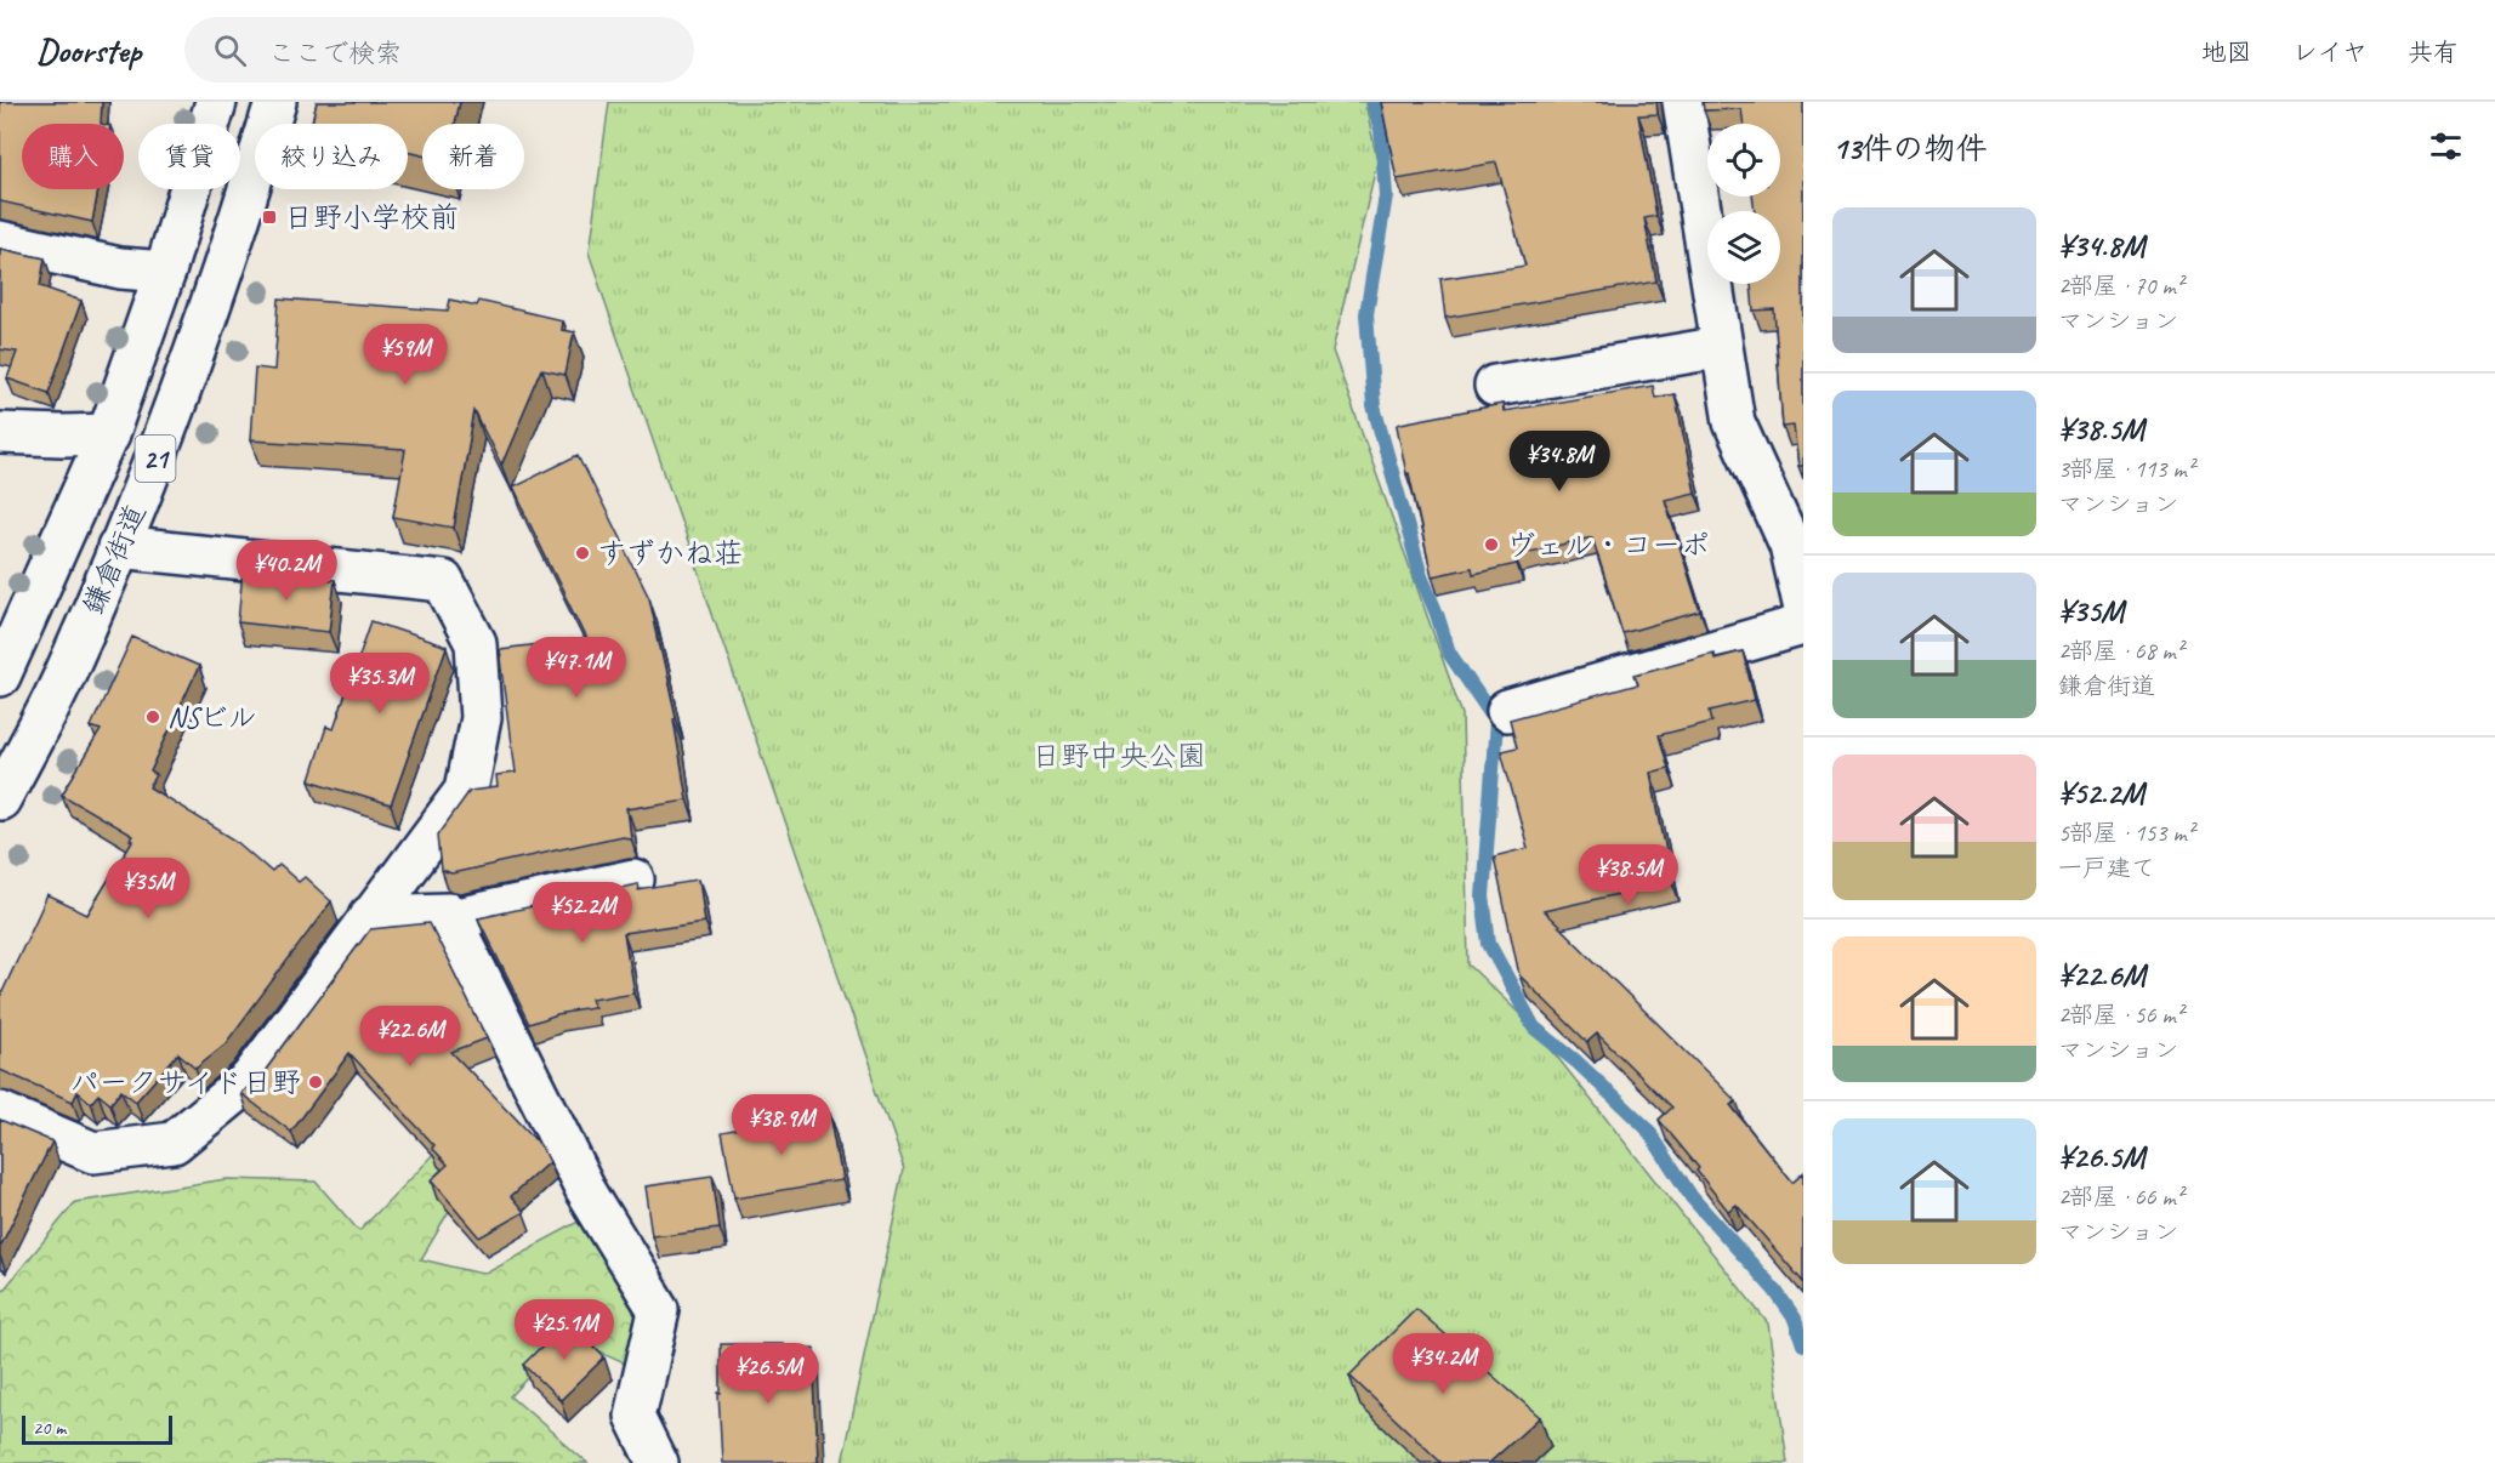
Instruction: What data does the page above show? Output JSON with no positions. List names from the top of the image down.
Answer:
{
  "streets": {
    "street": ["21", "鎌倉街道"]
  },
  "parks": ["日野中央公園"],
  "places": {
    "transit": ["日野小学校前"],
    "other": [
      "ヴェル・コーポ",
      "すずかね荘",
      "NSビル",
      "パークサイド日野"
    ]
  },
  "scale_bar": "20 m",
  "page": {
    "header": "Doorstep",
    "search": "ここで検索",
    "nav": ["地図", "レイヤ", "共有"],
    "heading": "13件の物件",
    "chip": [
      "購入",
      "賃貸",
      "絞り込み",
      "新着"
    ],
    "list": [
      {
        "name": "¥34.8M",
        "note": "2部屋 · 70 m² · マンション"
      },
      {
        "name": "¥38.5M",
        "note": "3部屋 · 113 m² · マンション"
      },
      {
        "name": "¥35M",
        "note": "2部屋 · 68 m² · 鎌倉街道"
      },
      {
        "name": "¥52.2M",
        "note": "5部屋 · 153 m² · 一戸建て"
      },
      {
        "name": "¥22.6M",
        "note": "2部屋 · 56 m² · マンション"
      },
      {
        "name": "¥26.5M",
        "note": "2部屋 · 66 m² · マンション"
      }
    ],
    "price": [
      "¥59M",
      "¥34.8M",
      "¥40.2M",
      "¥47.1M",
      "¥35.3M",
      "¥38.5M",
      "¥35M",
      "¥52.2M",
      "¥22.6M",
      "¥38.9M",
      "¥25.1M",
      "¥34.2M",
      "¥26.5M"
    ],
    "scale": "20 m"
  }
}
